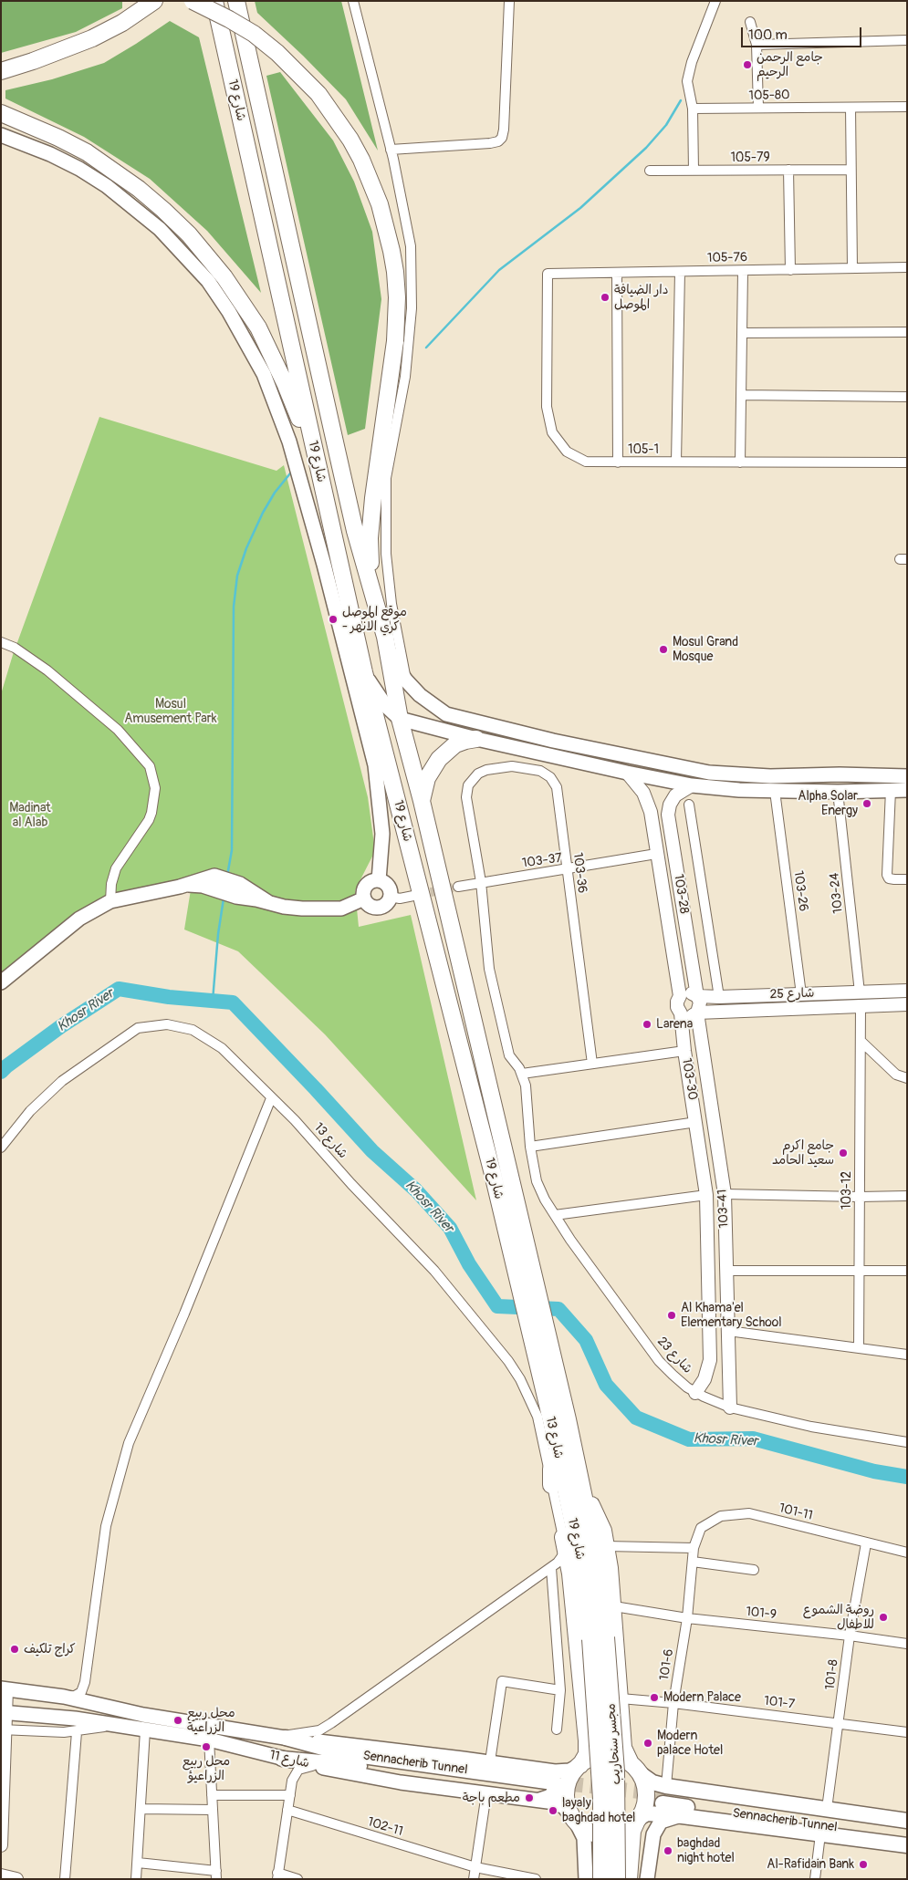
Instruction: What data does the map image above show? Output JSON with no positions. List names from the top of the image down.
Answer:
{
  "streets": {
    "highway": ["شارع 19", "مجسر سنحاريب"],
    "main road": ["شارع 11", "Sennacherib Tunnel"],
    "street": [
      "105-80",
      "105-79",
      "105-76",
      "105-1",
      "103-37",
      "103-36",
      "103-26",
      "103-24",
      "103-28",
      "شارع 25",
      "103-30",
      "شارع 13",
      "103-12",
      "103-41",
      "شارع 23",
      "101-11",
      "101-9",
      "101-6",
      "101-8",
      "101-7",
      "102-11"
    ]
  },
  "crossings": [
    ["شارع 19", "مجسر سنحاريب"],
    ["105-76", "105-1"],
    ["103-37", "103-36"],
    ["103-37", "103-30"],
    ["103-26", "شارع 25"],
    ["103-24", "شارع 25"],
    ["103-28", "شارع 25"],
    ["103-28", "103-30"],
    ["103-28", "103-41"],
    ["شارع 25", "103-30"],
    ["شارع 25", "103-12"],
    ["شارع 25", "103-41"],
    ["103-30", "103-41"],
    ["103-30", "شارع 23"],
    ["شارع 13", "شارع 11"],
    ["103-41", "شارع 23"],
    ["101-11", "101-6"],
    ["101-11", "101-8"],
    ["101-9", "101-6"],
    ["101-9", "101-8"],
    ["101-6", "101-7"],
    ["101-6", "Sennacherib Tunnel"],
    ["101-8", "101-7"],
    ["شارع 11", "Sennacherib Tunnel"]
  ],
  "water": ["Khosr River"],
  "parks": ["Mosul Amusement Park", "Madinat al Alab"],
  "places": [
    "جامع الرحمن الرحيم",
    "دار الضيافة الموصل",
    "موقع الموصل - كري الانهر",
    "Mosul Grand Mosque",
    "Alpha Solar Energy",
    "Larena",
    "جامع اكرم سعيد الحامد",
    "Al Khama'el Elementary School",
    "روضة الشموع للاطفال",
    "كراج تلكيف",
    "Modern Palace",
    "محل ربيع الزراعية",
    "Modern palace Hotel",
    "محل ربيع الزراعيؤ",
    "مطعم باجة",
    "layaly baghdad hotel",
    "baghdad night hotel",
    "Al-Rafidain Bank"
  ],
  "scale_bar": "100 m"
}
